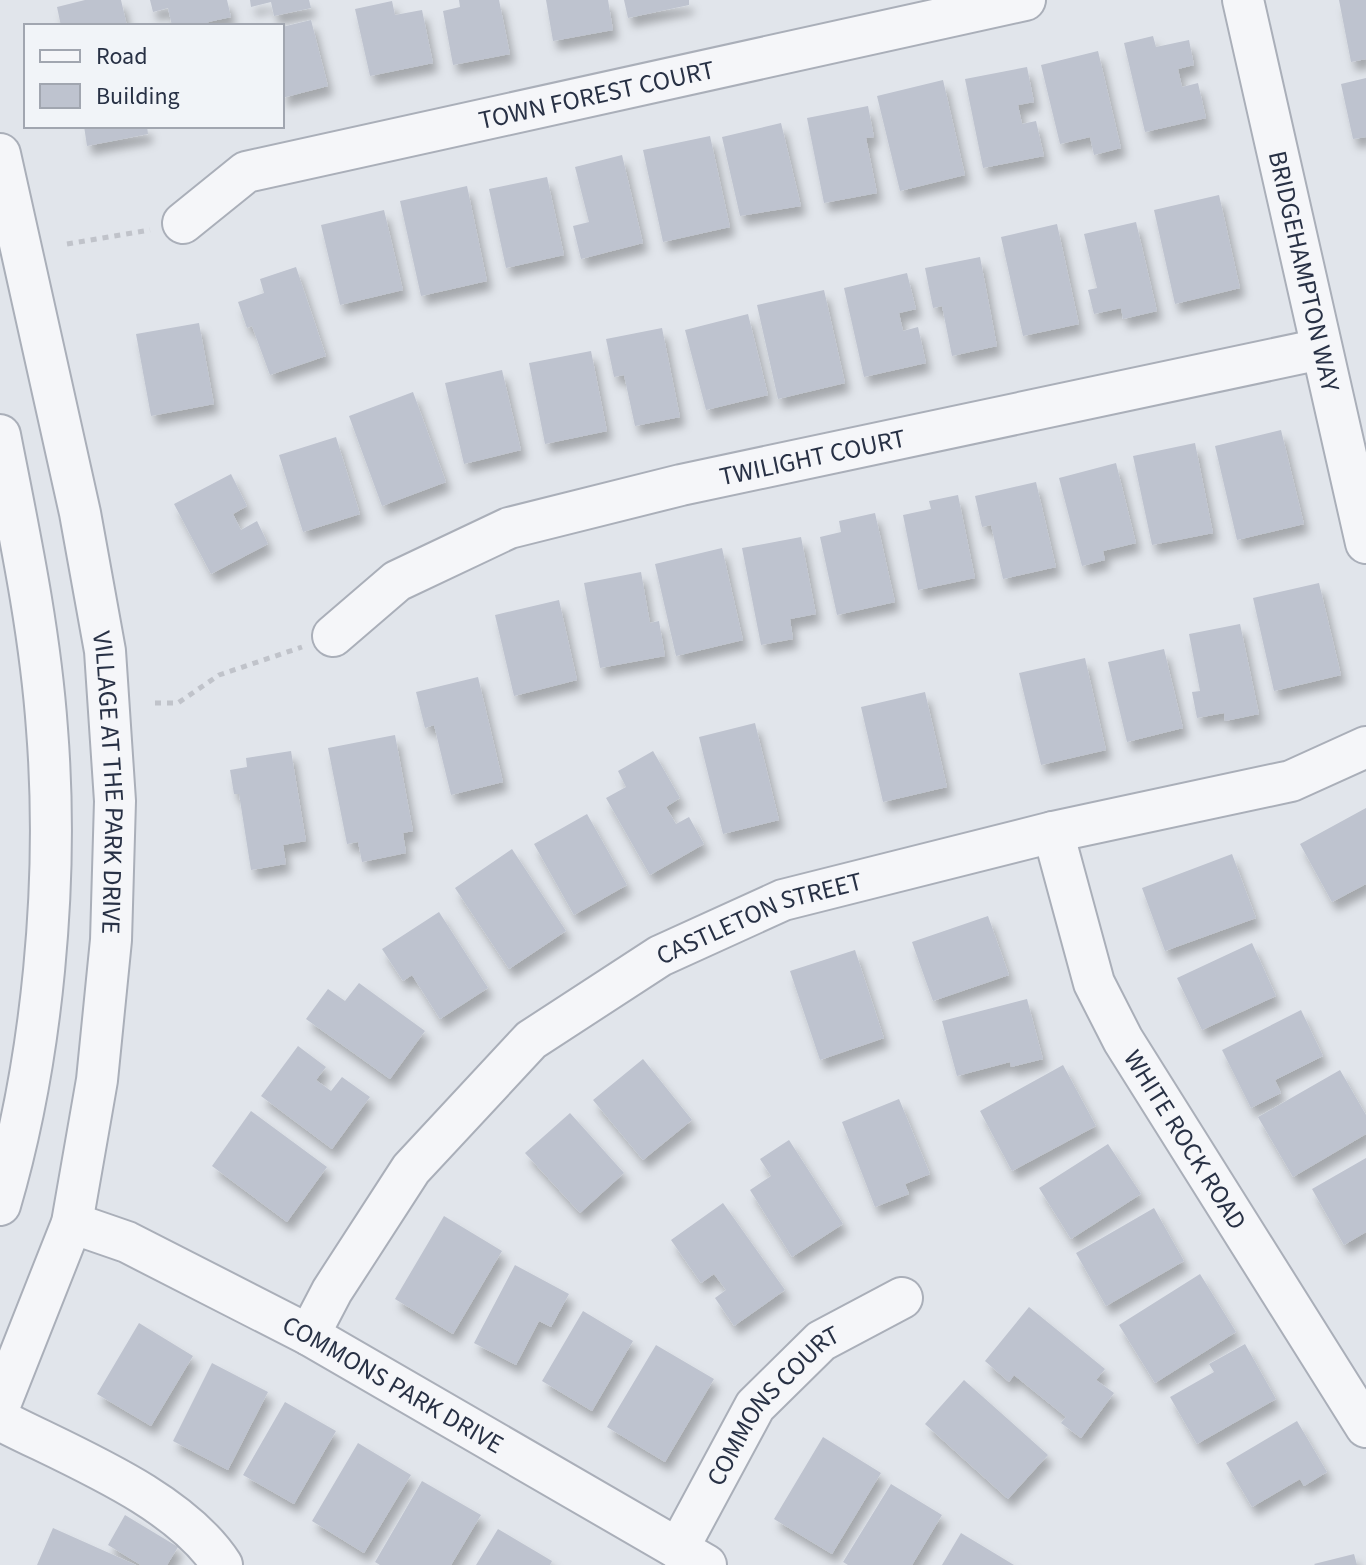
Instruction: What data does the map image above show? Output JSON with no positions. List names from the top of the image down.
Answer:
{
  "streets": {
    "street": [
      "TOWN FOREST COURT",
      "BRIDGEHAMPTON WAY",
      "TWILIGHT COURT",
      "VILLAGE AT THE PARK DRIVE",
      "CASTLETON STREET",
      "WHITE ROCK ROAD",
      "COMMONS PARK DRIVE",
      "COMMONS COURT"
    ]
  },
  "crossings": [
    ["BRIDGEHAMPTON WAY", "TWILIGHT COURT"],
    ["VILLAGE AT THE PARK DRIVE", "COMMONS PARK DRIVE"],
    ["CASTLETON STREET", "WHITE ROCK ROAD"],
    ["CASTLETON STREET", "COMMONS PARK DRIVE"],
    ["COMMONS PARK DRIVE", "COMMONS COURT"]
  ],
  "legend": ["Road", "Building"]
}
